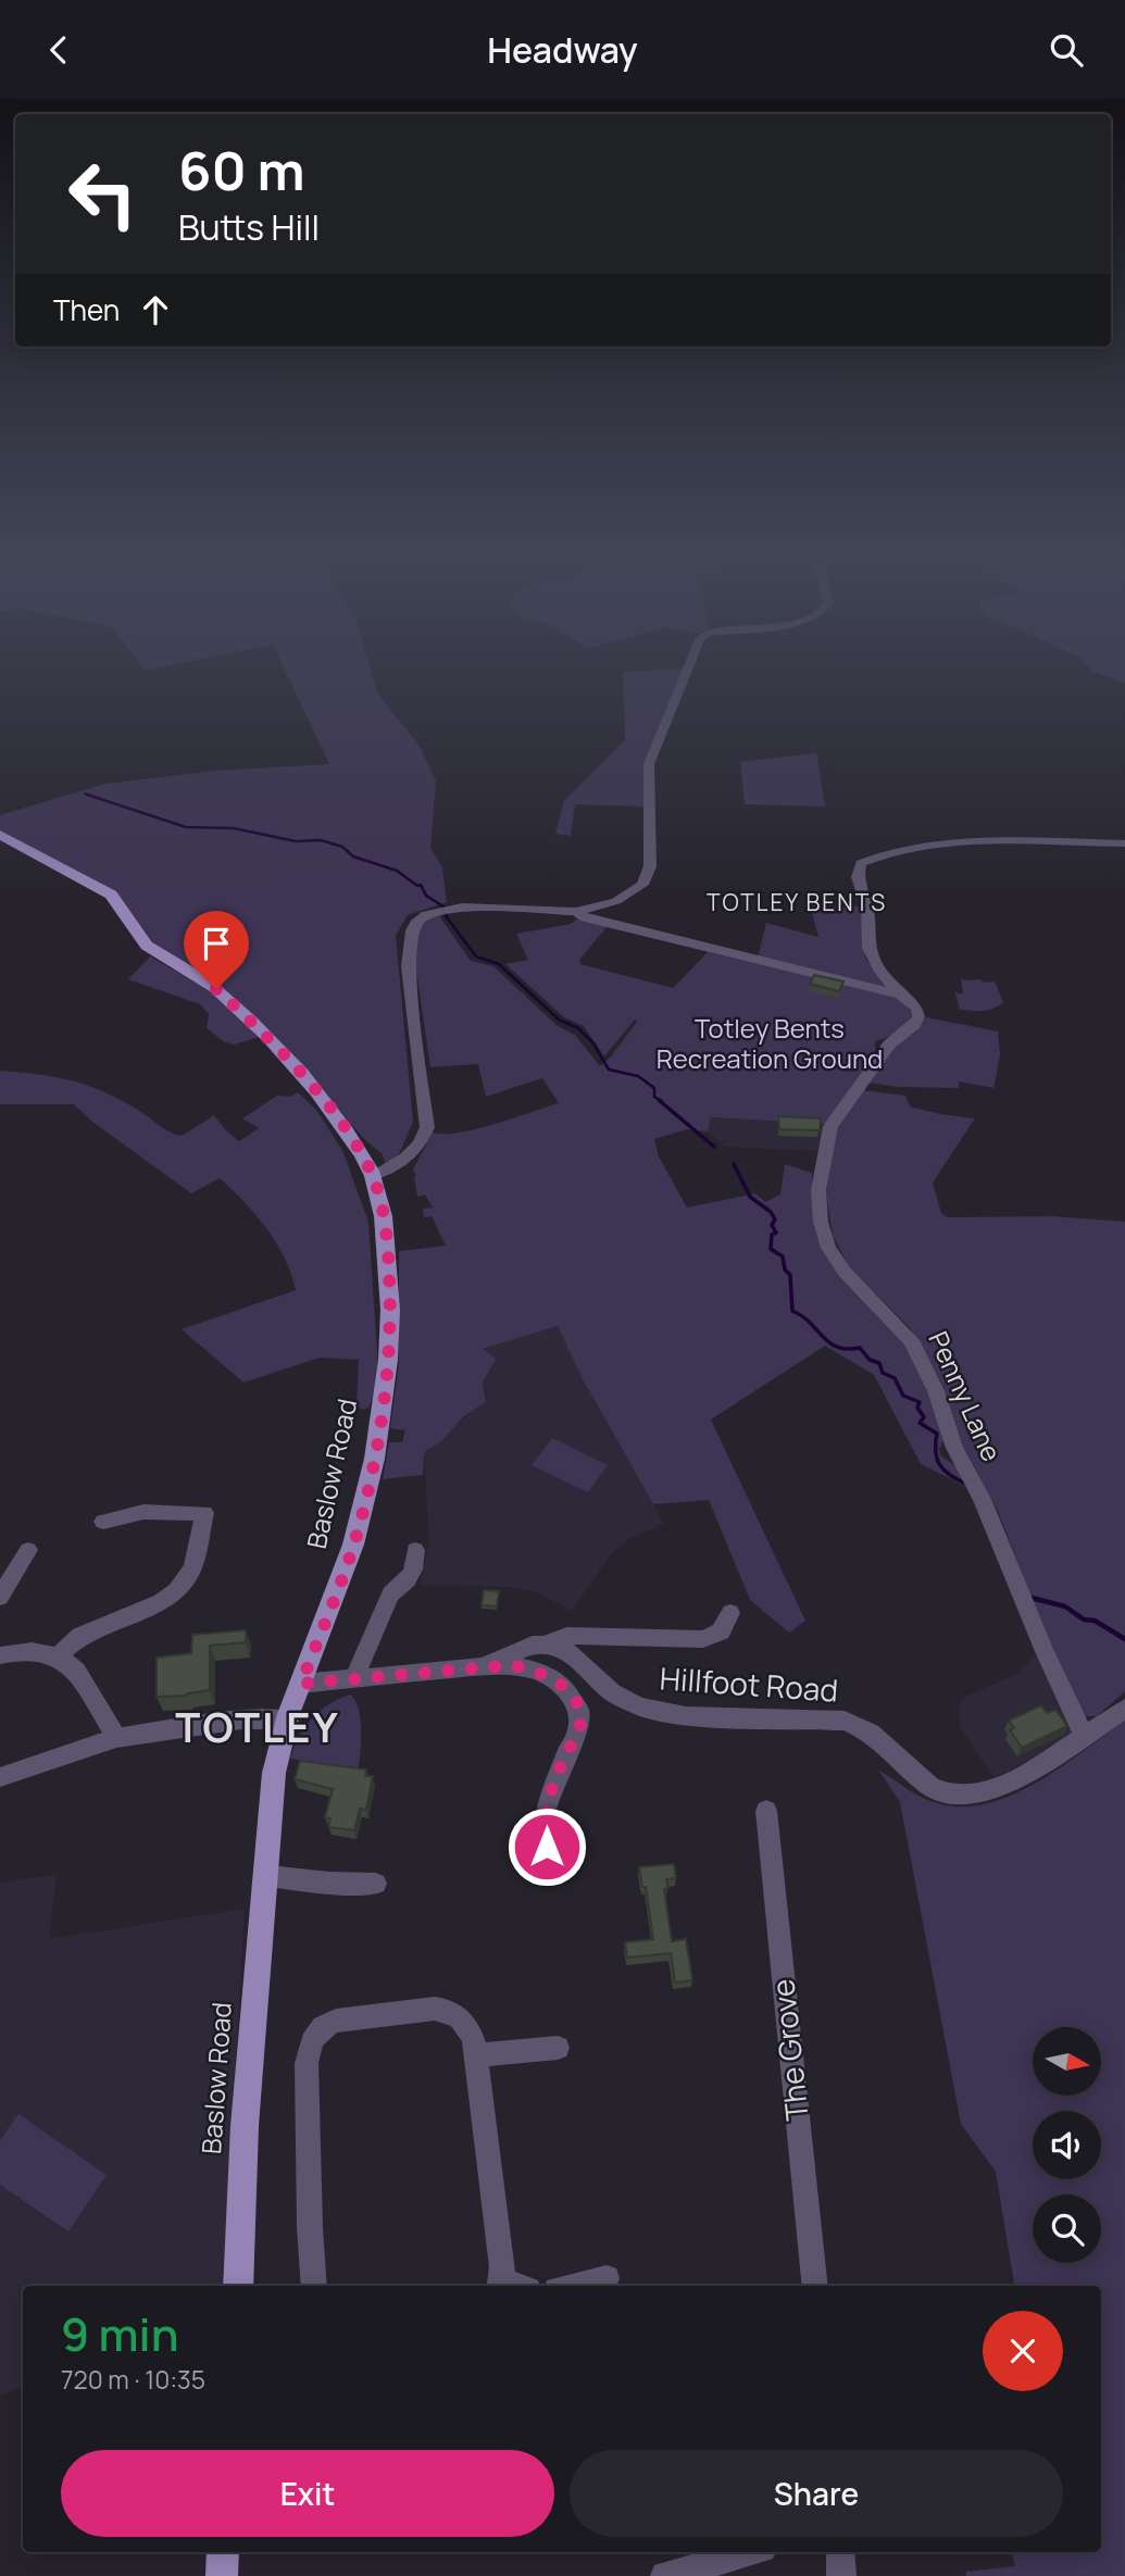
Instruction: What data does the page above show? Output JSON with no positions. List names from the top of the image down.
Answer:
{
  "streets": {
    "main road": ["Baslow Road"],
    "street": ["Penny Lane", "Hillfoot Road", "The Grove"]
  },
  "crossings": [
    ["Penny Lane", "Hillfoot Road"]
  ],
  "districts": ["TOTLEY BENTS", "TOTLEY"],
  "parks": ["Totley Bents Recreation Ground"],
  "north": "right",
  "page": {
    "header": "Headway",
    "turn": ["60 m", "Butts Hill"],
    "then": "Then",
    "heading": ["9 min", "720 m · 10:35"],
    "buttons": ["Exit", "Share"]
  }
}
